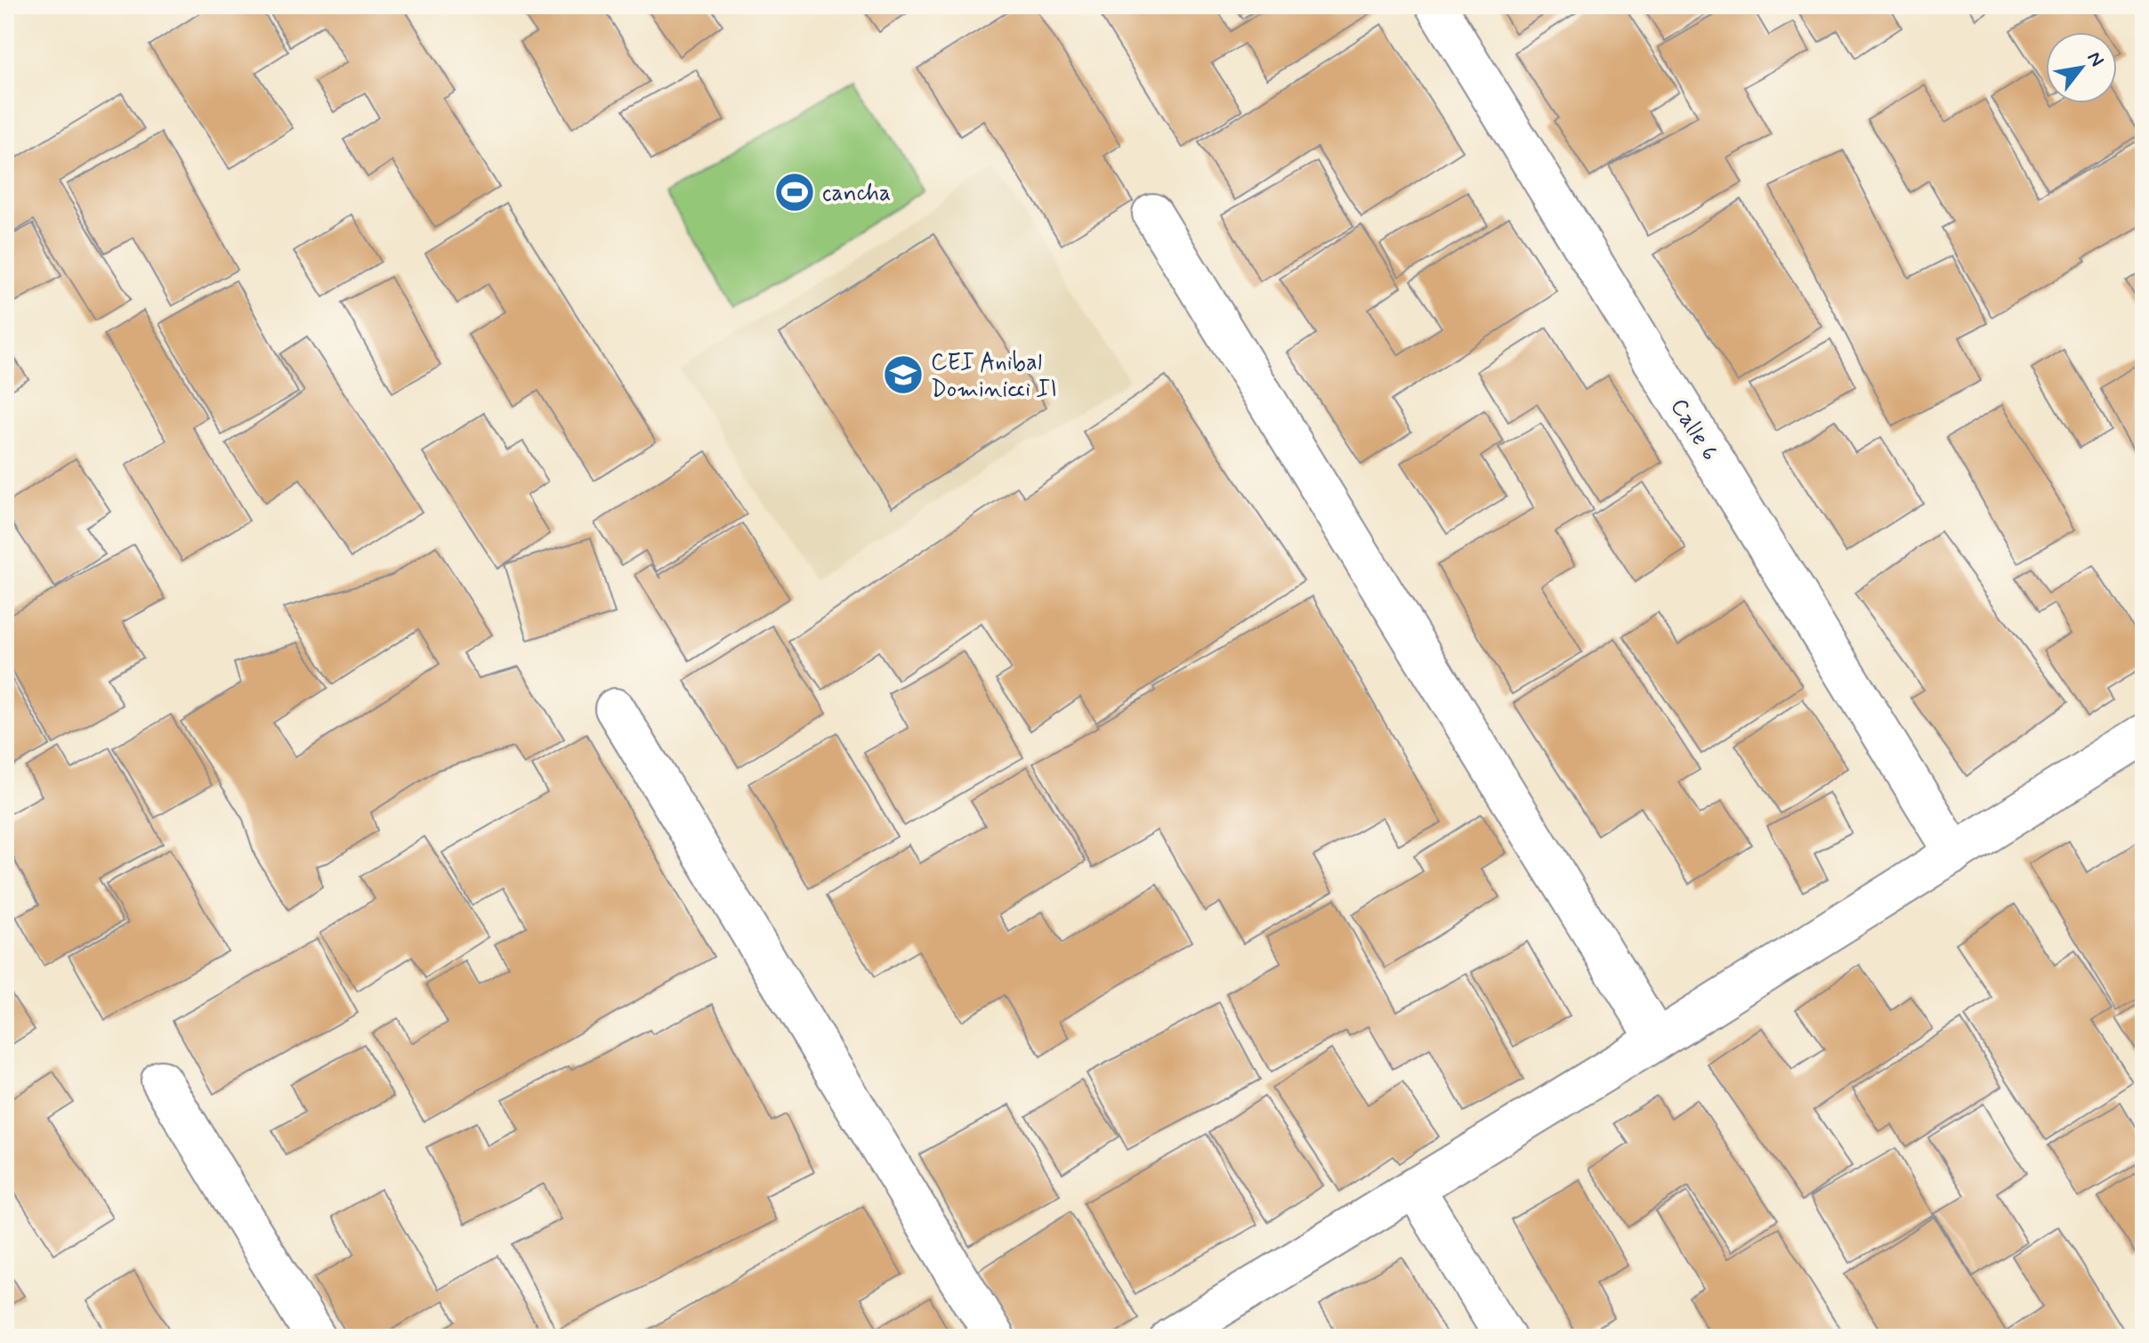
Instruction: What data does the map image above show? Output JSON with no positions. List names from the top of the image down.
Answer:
{
  "streets": {
    "street": ["Calle 6"]
  },
  "places": {
    "sports": ["cancha"],
    "school or university": ["CEI Anibal Dominicci II"]
  },
  "north": "top right"
}
